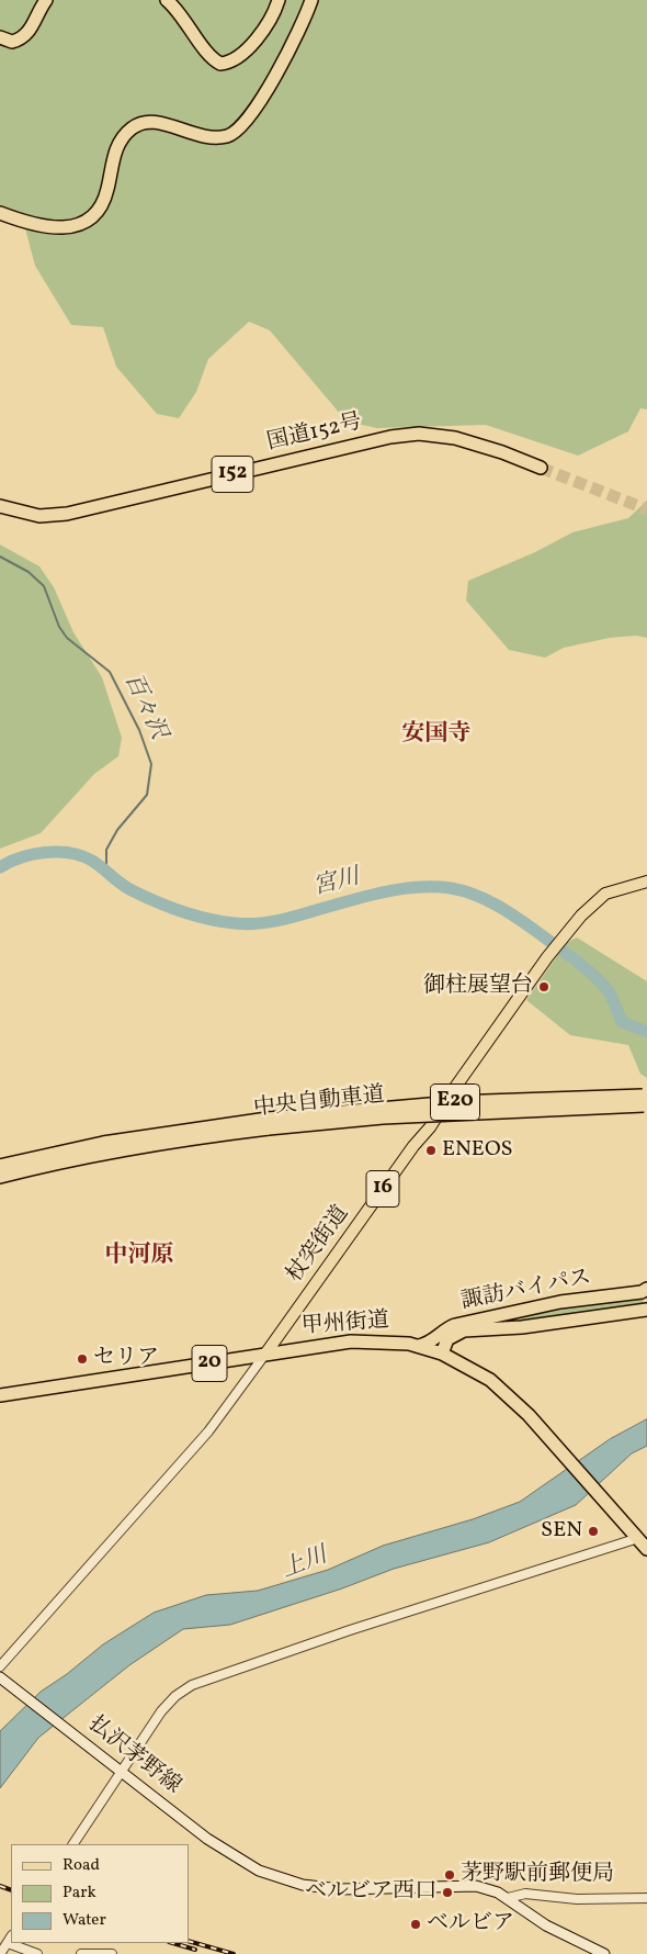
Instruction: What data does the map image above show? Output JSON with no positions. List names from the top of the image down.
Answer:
{
  "streets": {
    "highway": [
      "国道152号",
      "152",
      "E20",
      "中央自動車道",
      "諏訪バイパス",
      "甲州街道",
      "20"
    ],
    "main road": ["16", "杖突街道", "払沢茅野線"]
  },
  "crossings": [
    ["杖突街道", "甲州街道"],
    ["諏訪バイパス", "甲州街道"]
  ],
  "districts": ["安国寺", "中河原"],
  "water": ["百々沢", "宮川", "上川"],
  "places": [
    "御柱展望台",
    "ENEOS",
    "セリア",
    "SEN",
    "茅野駅前郵便局",
    "ベルビア西口",
    "ベルビア"
  ],
  "legend": ["Road", "Park", "Water"]
}
